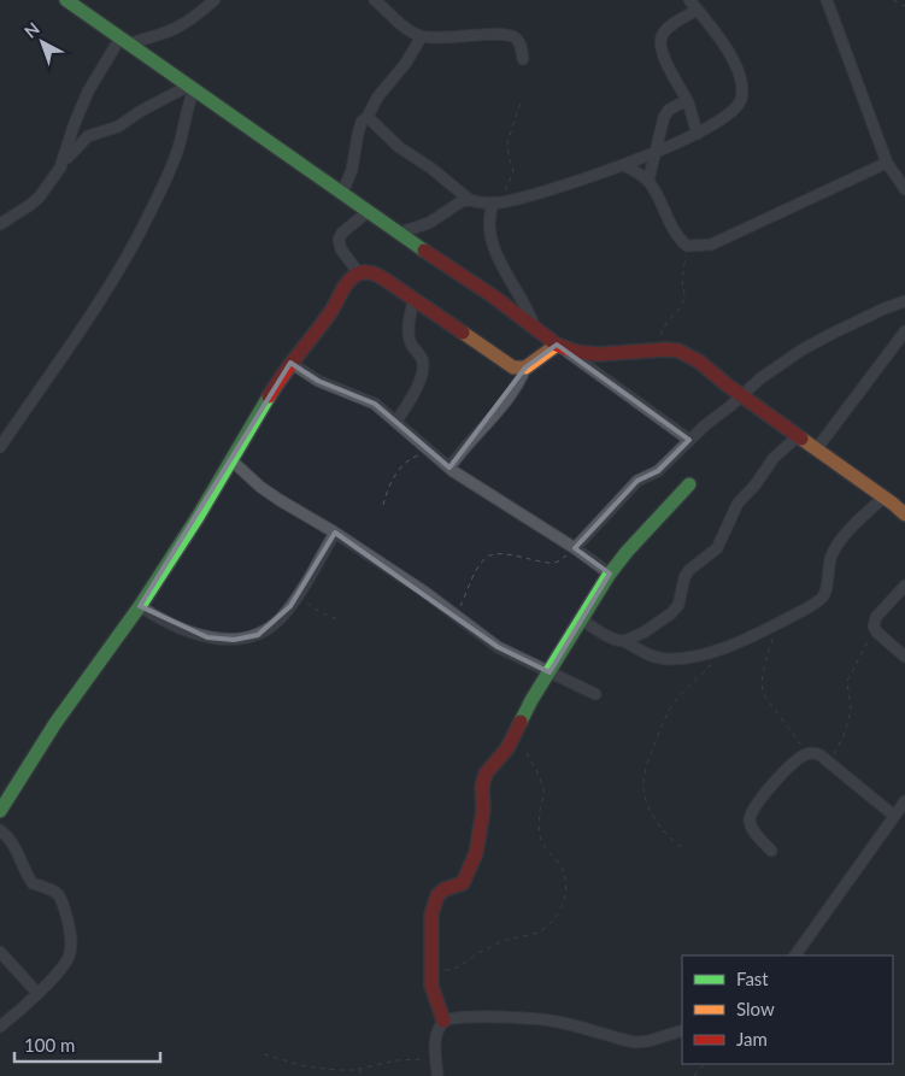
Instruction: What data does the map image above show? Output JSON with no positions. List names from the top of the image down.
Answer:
{
  "legend": ["Fast", "Slow", "Jam"],
  "scale_bar": "100 m",
  "north": "top left"
}
